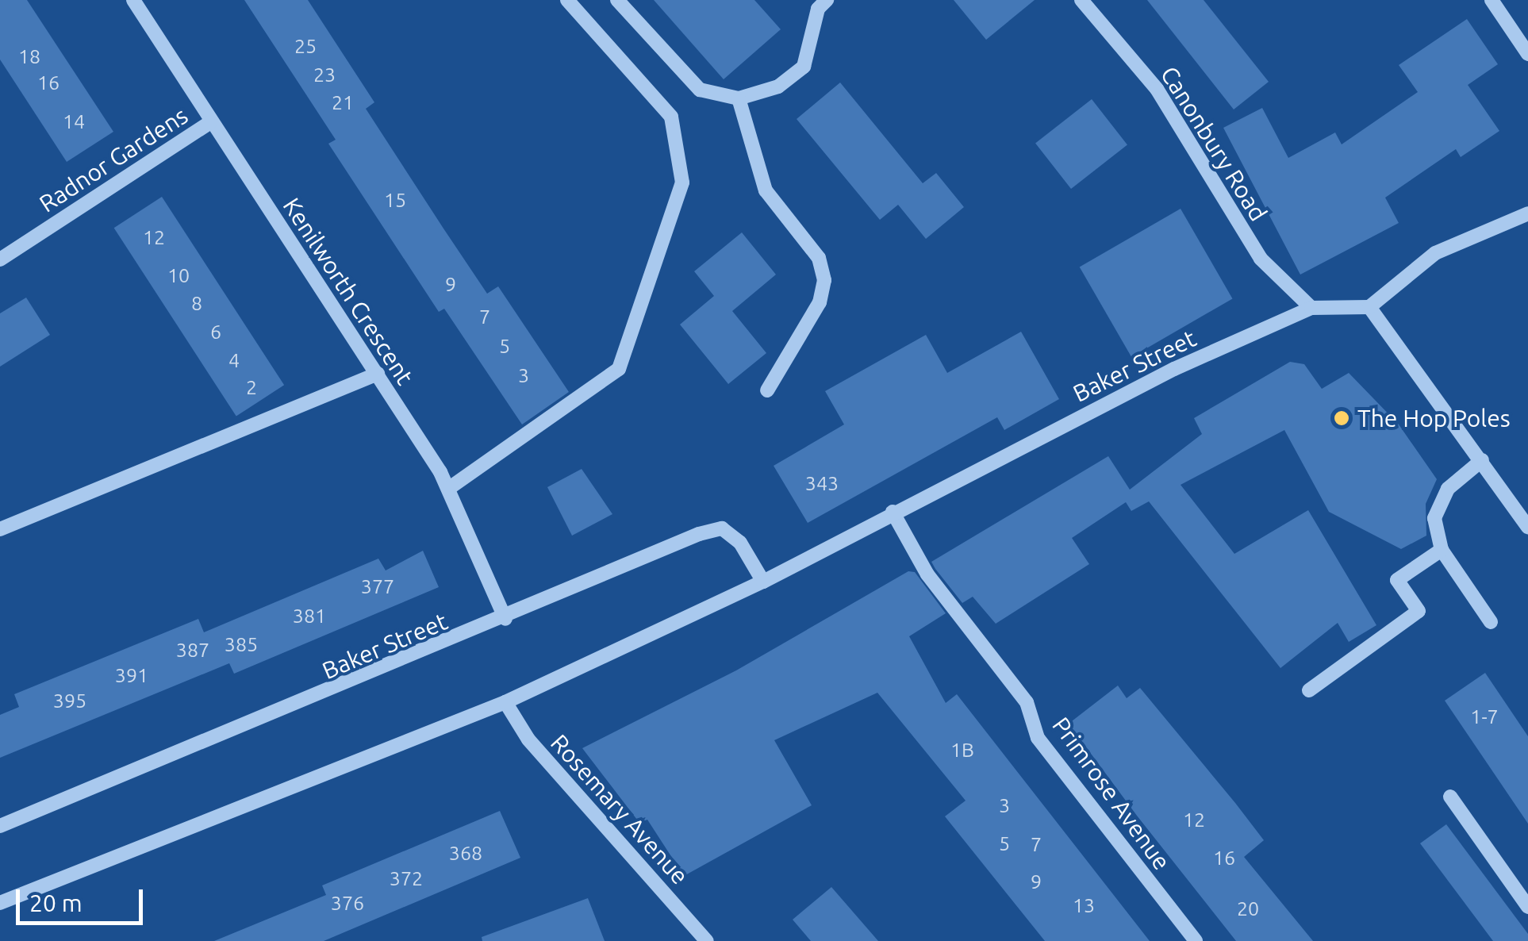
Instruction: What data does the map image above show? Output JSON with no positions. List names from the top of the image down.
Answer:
{
  "streets": {
    "street": [
      "Canonbury Road",
      "Radnor Gardens",
      "Kenilworth Crescent",
      "Baker Street",
      "Primrose Avenue",
      "Rosemary Avenue"
    ]
  },
  "crossings": [
    ["Canonbury Road", "Baker Street"],
    ["Radnor Gardens", "Kenilworth Crescent"],
    ["Kenilworth Crescent", "Baker Street"],
    ["Baker Street", "Primrose Avenue"],
    ["Baker Street", "Rosemary Avenue"]
  ],
  "places": ["The Hop Poles"],
  "house_numbers": [
    "25",
    "18",
    "23",
    "16",
    "21",
    "14",
    "15",
    "12",
    "10",
    "9",
    "8",
    "7",
    "6",
    "5",
    "4",
    "3",
    "2",
    "343",
    "377",
    "381",
    "385",
    "387",
    "391",
    "395",
    "1-7",
    "1B",
    "3",
    "12",
    "5",
    "7",
    "368",
    "16",
    "372",
    "9",
    "376",
    "13",
    "20"
  ],
  "scale_bar": "20 m"
}
